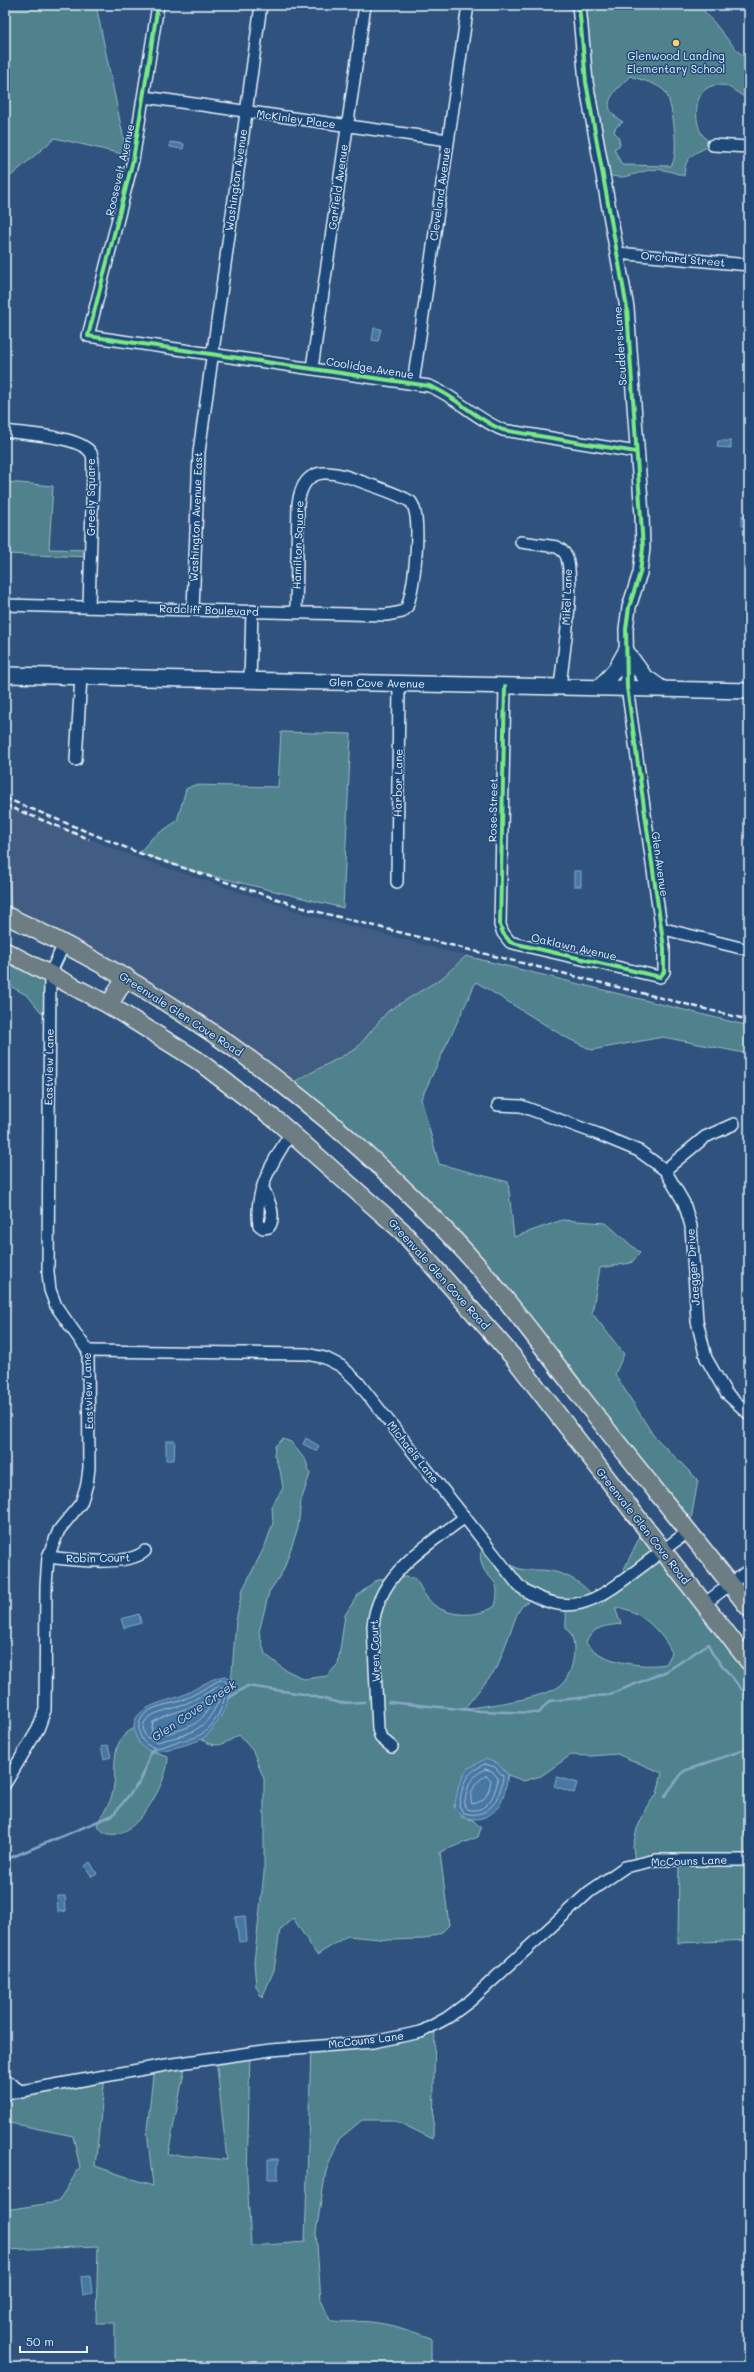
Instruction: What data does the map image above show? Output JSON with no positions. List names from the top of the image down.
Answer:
{
  "streets": {
    "main road": ["Scudders Lane", "Glen Cove Avenue", "Greenvale Glen Cove Road"],
    "street": [
      "McKinley Place",
      "Roosevelt Avenue",
      "Washington Avenue",
      "Garfield Avenue",
      "Cleveland Avenue",
      "Orchard Street",
      "Coolidge Avenue",
      "Greely Square",
      "Washington Avenue East",
      "Hamilton Square",
      "Mikel Lane",
      "Radcliff Boulevard",
      "Harbor Lane",
      "Rose Street",
      "Glen Avenue",
      "Oaklawn Avenue",
      "Eastview Lane",
      "Jaegger Drive",
      "Michaels Lane",
      "Robin Court",
      "Wren Court",
      "McCouns Lane"
    ]
  },
  "crossings": [
    ["McKinley Place", "Roosevelt Avenue"],
    ["McKinley Place", "Washington Avenue"],
    ["McKinley Place", "Garfield Avenue"],
    ["McKinley Place", "Cleveland Avenue"],
    ["Roosevelt Avenue", "Coolidge Avenue"],
    ["Washington Avenue", "Coolidge Avenue"],
    ["Washington Avenue", "Washington Avenue East"],
    ["Garfield Avenue", "Coolidge Avenue"],
    ["Cleveland Avenue", "Coolidge Avenue"],
    ["Orchard Street", "Scudders Lane"],
    ["Scudders Lane", "Coolidge Avenue"],
    ["Scudders Lane", "Glen Cove Avenue"],
    ["Scudders Lane", "Glen Avenue"],
    ["Coolidge Avenue", "Washington Avenue East"],
    ["Greely Square", "Radcliff Boulevard"],
    ["Washington Avenue East", "Radcliff Boulevard"],
    ["Hamilton Square", "Radcliff Boulevard"],
    ["Mikel Lane", "Glen Cove Avenue"],
    ["Glen Cove Avenue", "Harbor Lane"],
    ["Glen Cove Avenue", "Rose Street"],
    ["Glen Cove Avenue", "Glen Avenue"],
    ["Rose Street", "Oaklawn Avenue"],
    ["Glen Avenue", "Oaklawn Avenue"],
    ["Greenvale Glen Cove Road", "Eastview Lane"],
    ["Greenvale Glen Cove Road", "Michaels Lane"],
    ["Eastview Lane", "Michaels Lane"],
    ["Eastview Lane", "Robin Court"],
    ["Michaels Lane", "Wren Court"]
  ],
  "water": ["Glen Cove Creek"],
  "places": ["Glenwood Landing Elementary School"],
  "scale_bar": "50 m"
}
